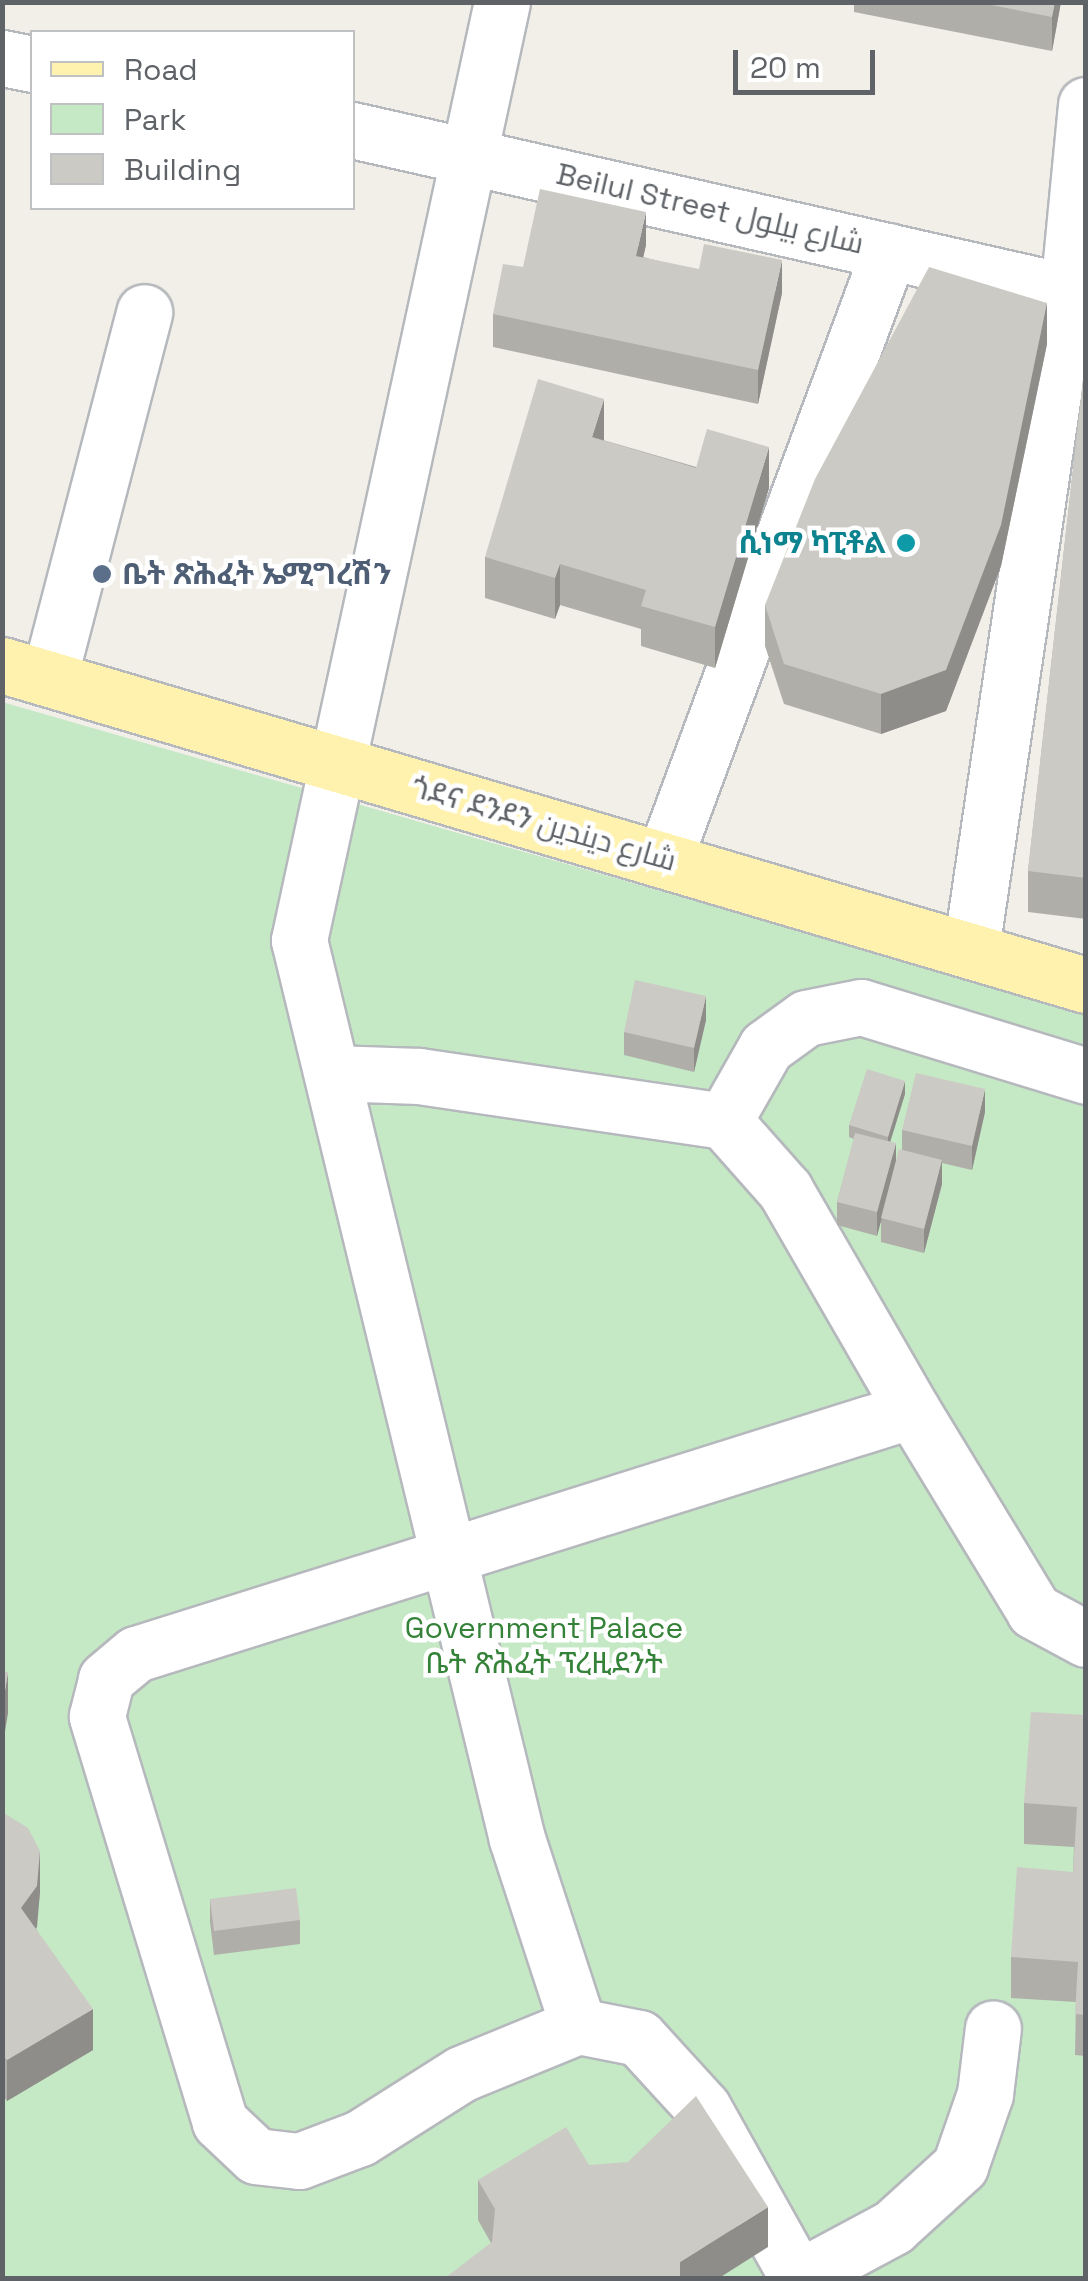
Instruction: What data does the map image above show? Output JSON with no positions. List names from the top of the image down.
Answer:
{
  "streets": {
    "main road": ["ጎደና ደንደን شارع ديندين"],
    "street": ["Beilul Street شارع بيلول"]
  },
  "parks": ["Government Palace ቤት ጽሕፈት ፕረዚደንት"],
  "places": ["ሲነማ ካፒቶል", "ቤት ጽሕፈት ኤሚግረሽን"],
  "legend": ["Road", "Park", "Building"],
  "scale_bar": "20 m"
}
